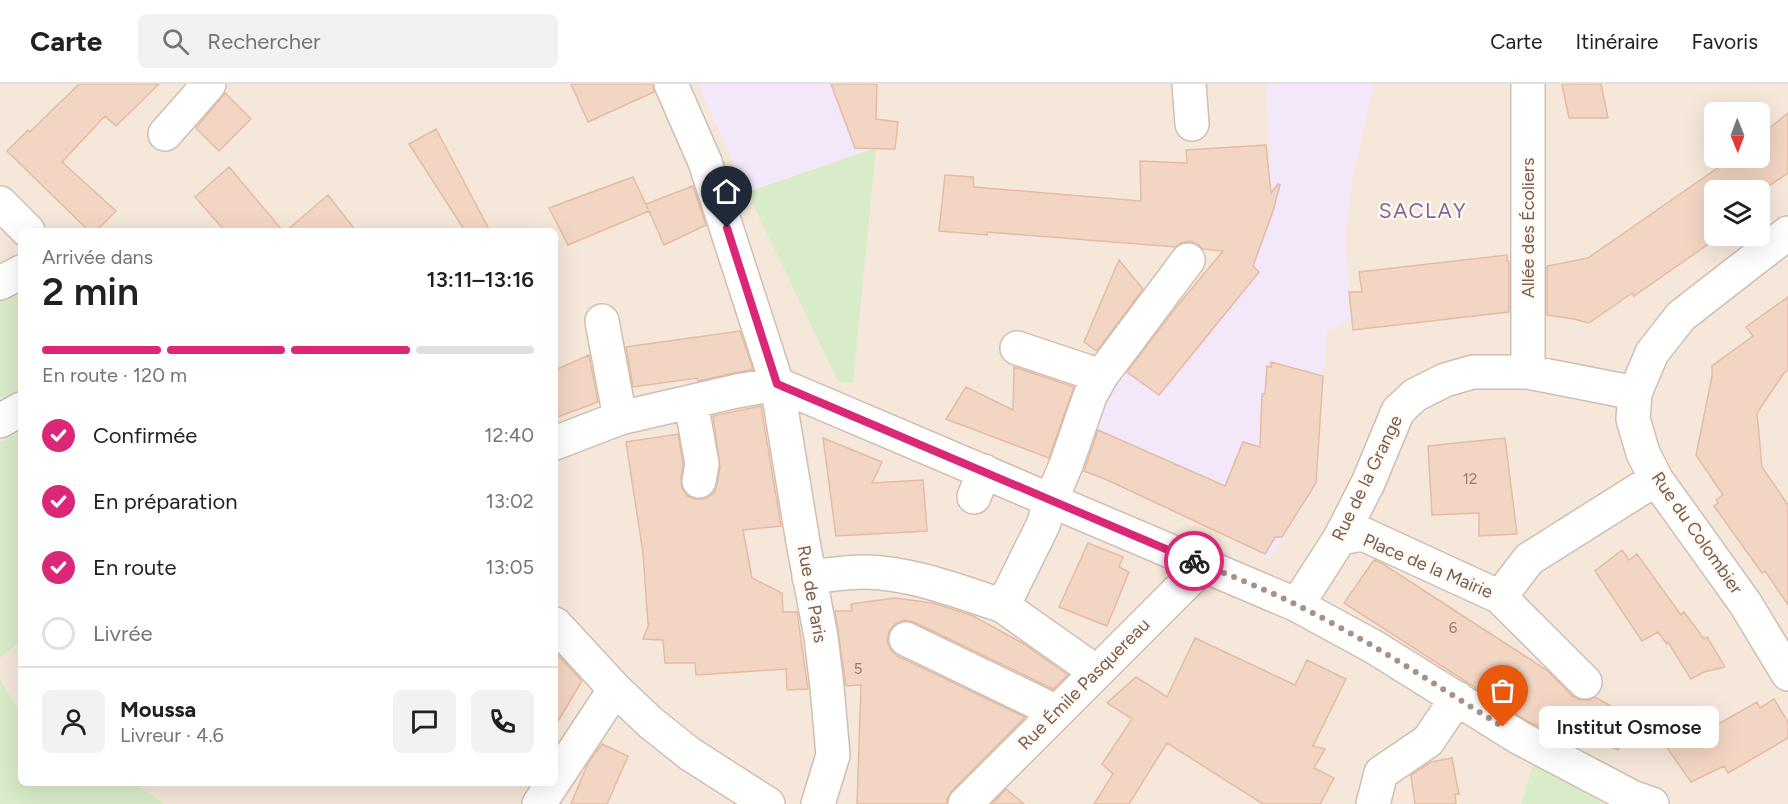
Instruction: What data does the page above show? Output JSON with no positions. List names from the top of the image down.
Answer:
{
  "streets": {
    "street": [
      "Allée des Écoliers",
      "Rue de la Grange",
      "Rue du Colombier",
      "Place de la Mairie",
      "Rue de Paris",
      "Rue Émile Pasquereau"
    ]
  },
  "crossings": [
    ["Allée des Écoliers", "Rue de la Grange"],
    ["Rue de la Grange", "Rue du Colombier"],
    ["Rue de la Grange", "Place de la Mairie"],
    ["Rue du Colombier", "Place de la Mairie"]
  ],
  "districts": ["SACLAY"],
  "places": ["Institut Osmose"],
  "house_numbers": ["12", "6", "5"],
  "north": "bottom",
  "page": {
    "header": "Carte",
    "search": "Rechercher",
    "nav": ["Carte", "Itinéraire", "Favoris"],
    "heading": ["2 min", "Arrivée dans", "13:11–13:16"],
    "panel": ["Moussa", "Livreur · 4.6"],
    "bar": "En route · 120 m",
    "list": [
      ["Confirmée", "12:40"],
      ["En préparation", "13:02"],
      ["En route", "13:05"],
      "Livrée"
    ],
    "bubble": "Institut Osmose"
  }
}
